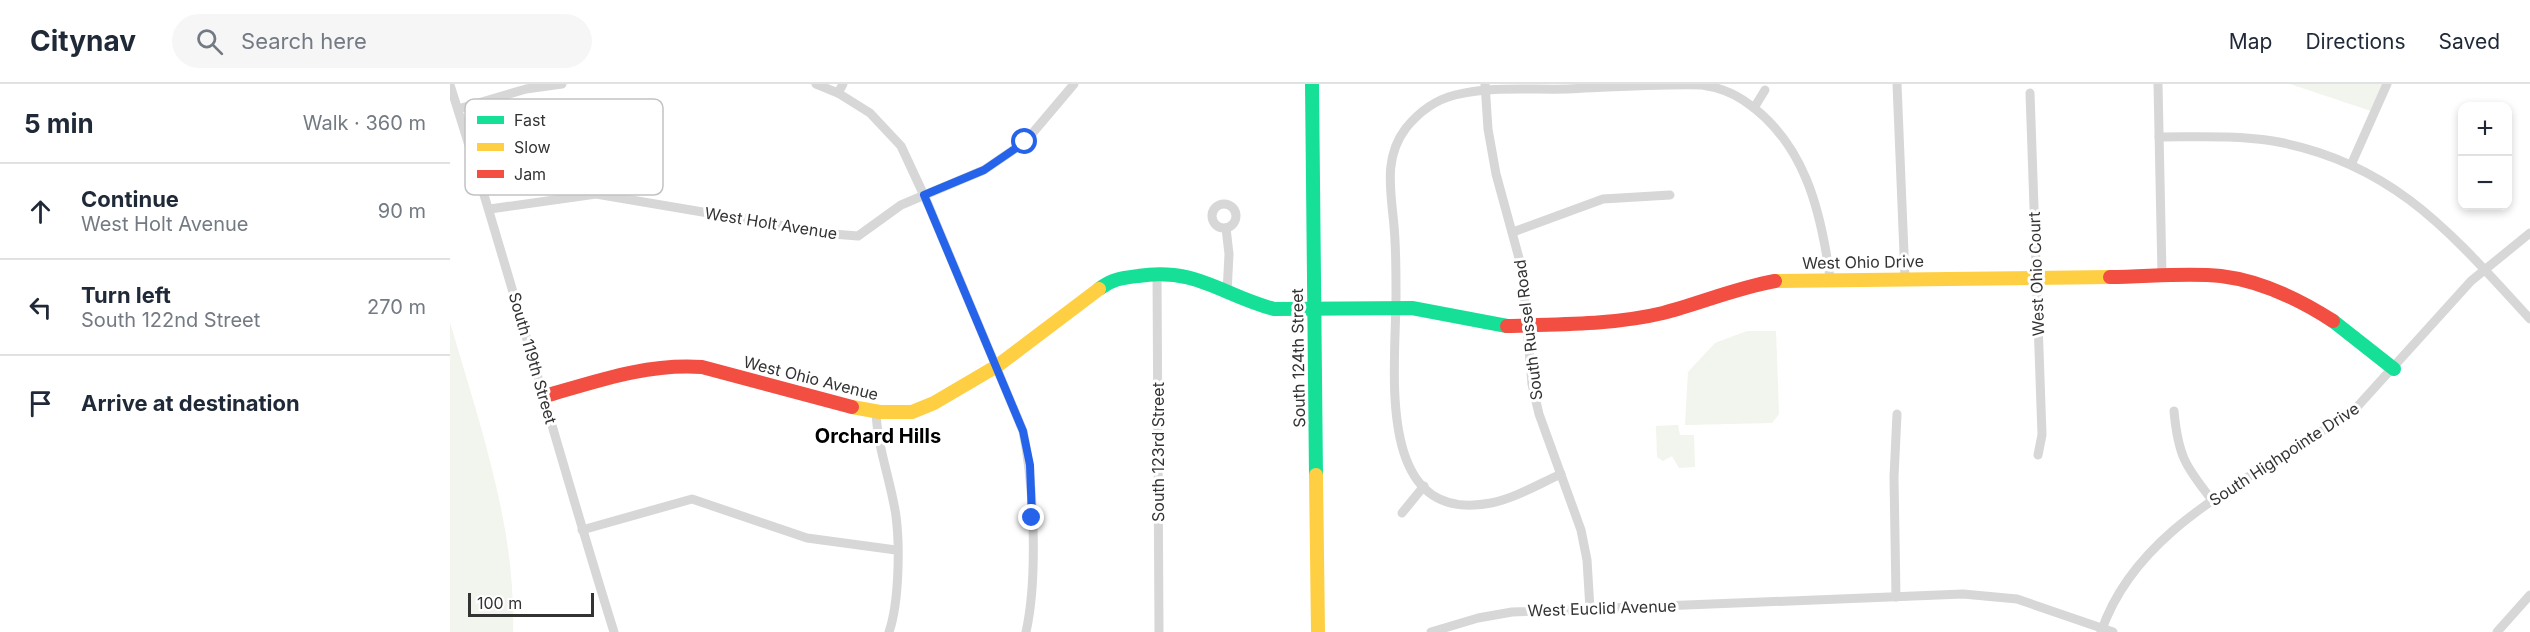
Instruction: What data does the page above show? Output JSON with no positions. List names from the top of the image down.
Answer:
{
  "streets": {
    "street": [
      "West Holt Avenue",
      "West Ohio Drive",
      "West Ohio Court",
      "South Russel Road",
      "South 119th Street",
      "South 124th Street",
      "West Ohio Avenue",
      "South 123rd Street",
      "South Highpointe Drive",
      "West Euclid Avenue"
    ]
  },
  "crossings": [
    ["West Holt Avenue", "South 119th Street"],
    ["West Ohio Drive", "West Ohio Court"],
    ["West Ohio Drive", "South Russel Road"],
    ["West Ohio Drive", "South 124th Street"],
    ["West Ohio Drive", "West Ohio Avenue"],
    ["West Ohio Drive", "South Highpointe Drive"],
    ["South Russel Road", "West Euclid Avenue"],
    ["South 119th Street", "West Ohio Avenue"],
    ["South 124th Street", "West Ohio Avenue"],
    ["West Ohio Avenue", "South 123rd Street"],
    ["South Highpointe Drive", "West Euclid Avenue"]
  ],
  "districts": ["Orchard Hills"],
  "legend": ["Fast", "Slow", "Jam"],
  "scale_bar": "100 m",
  "page": {
    "header": "Citynav",
    "search": "Search here",
    "nav": ["Map", "Directions", "Saved"],
    "heading": ["5 min", "Walk · 360 m"],
    "map_buttons": ["+", "−"],
    "list": [
      ["Continue", "West Holt Avenue", "90 m"],
      ["Turn left", "South 122nd Street", "270 m"],
      "Arrive at destination"
    ],
    "scale": "100 m"
  }
}
